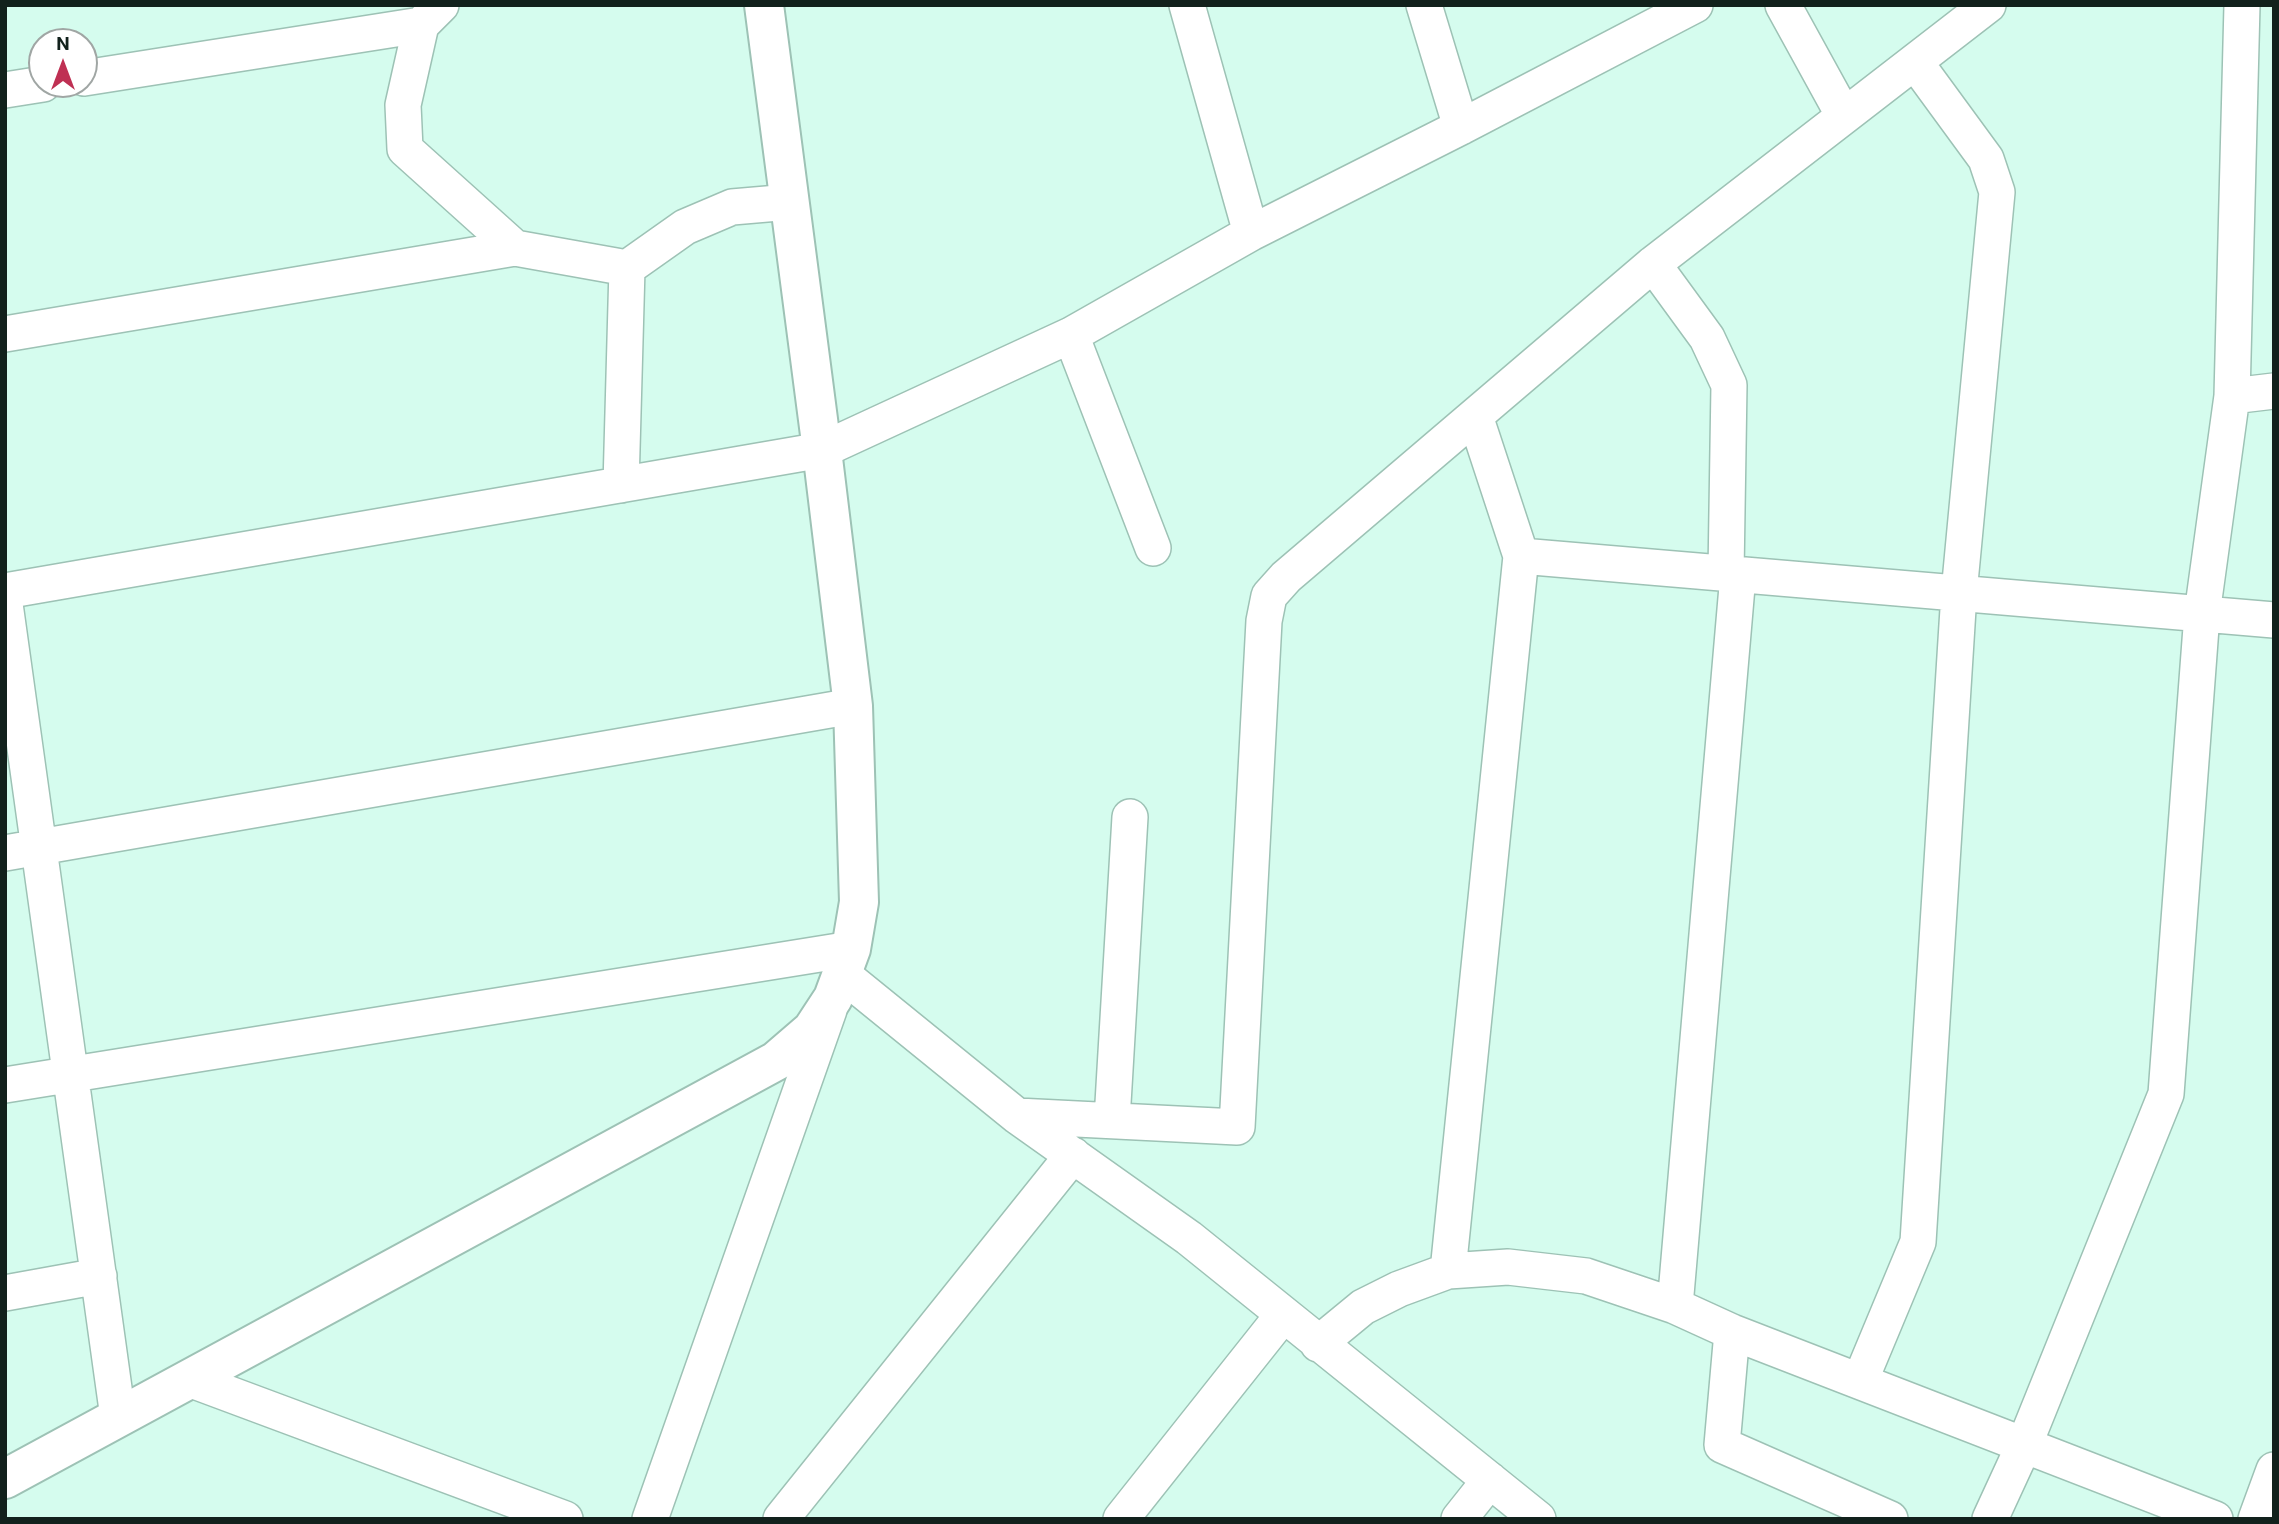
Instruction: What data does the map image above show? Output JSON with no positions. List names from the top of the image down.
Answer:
{
  "north": "top"
}
